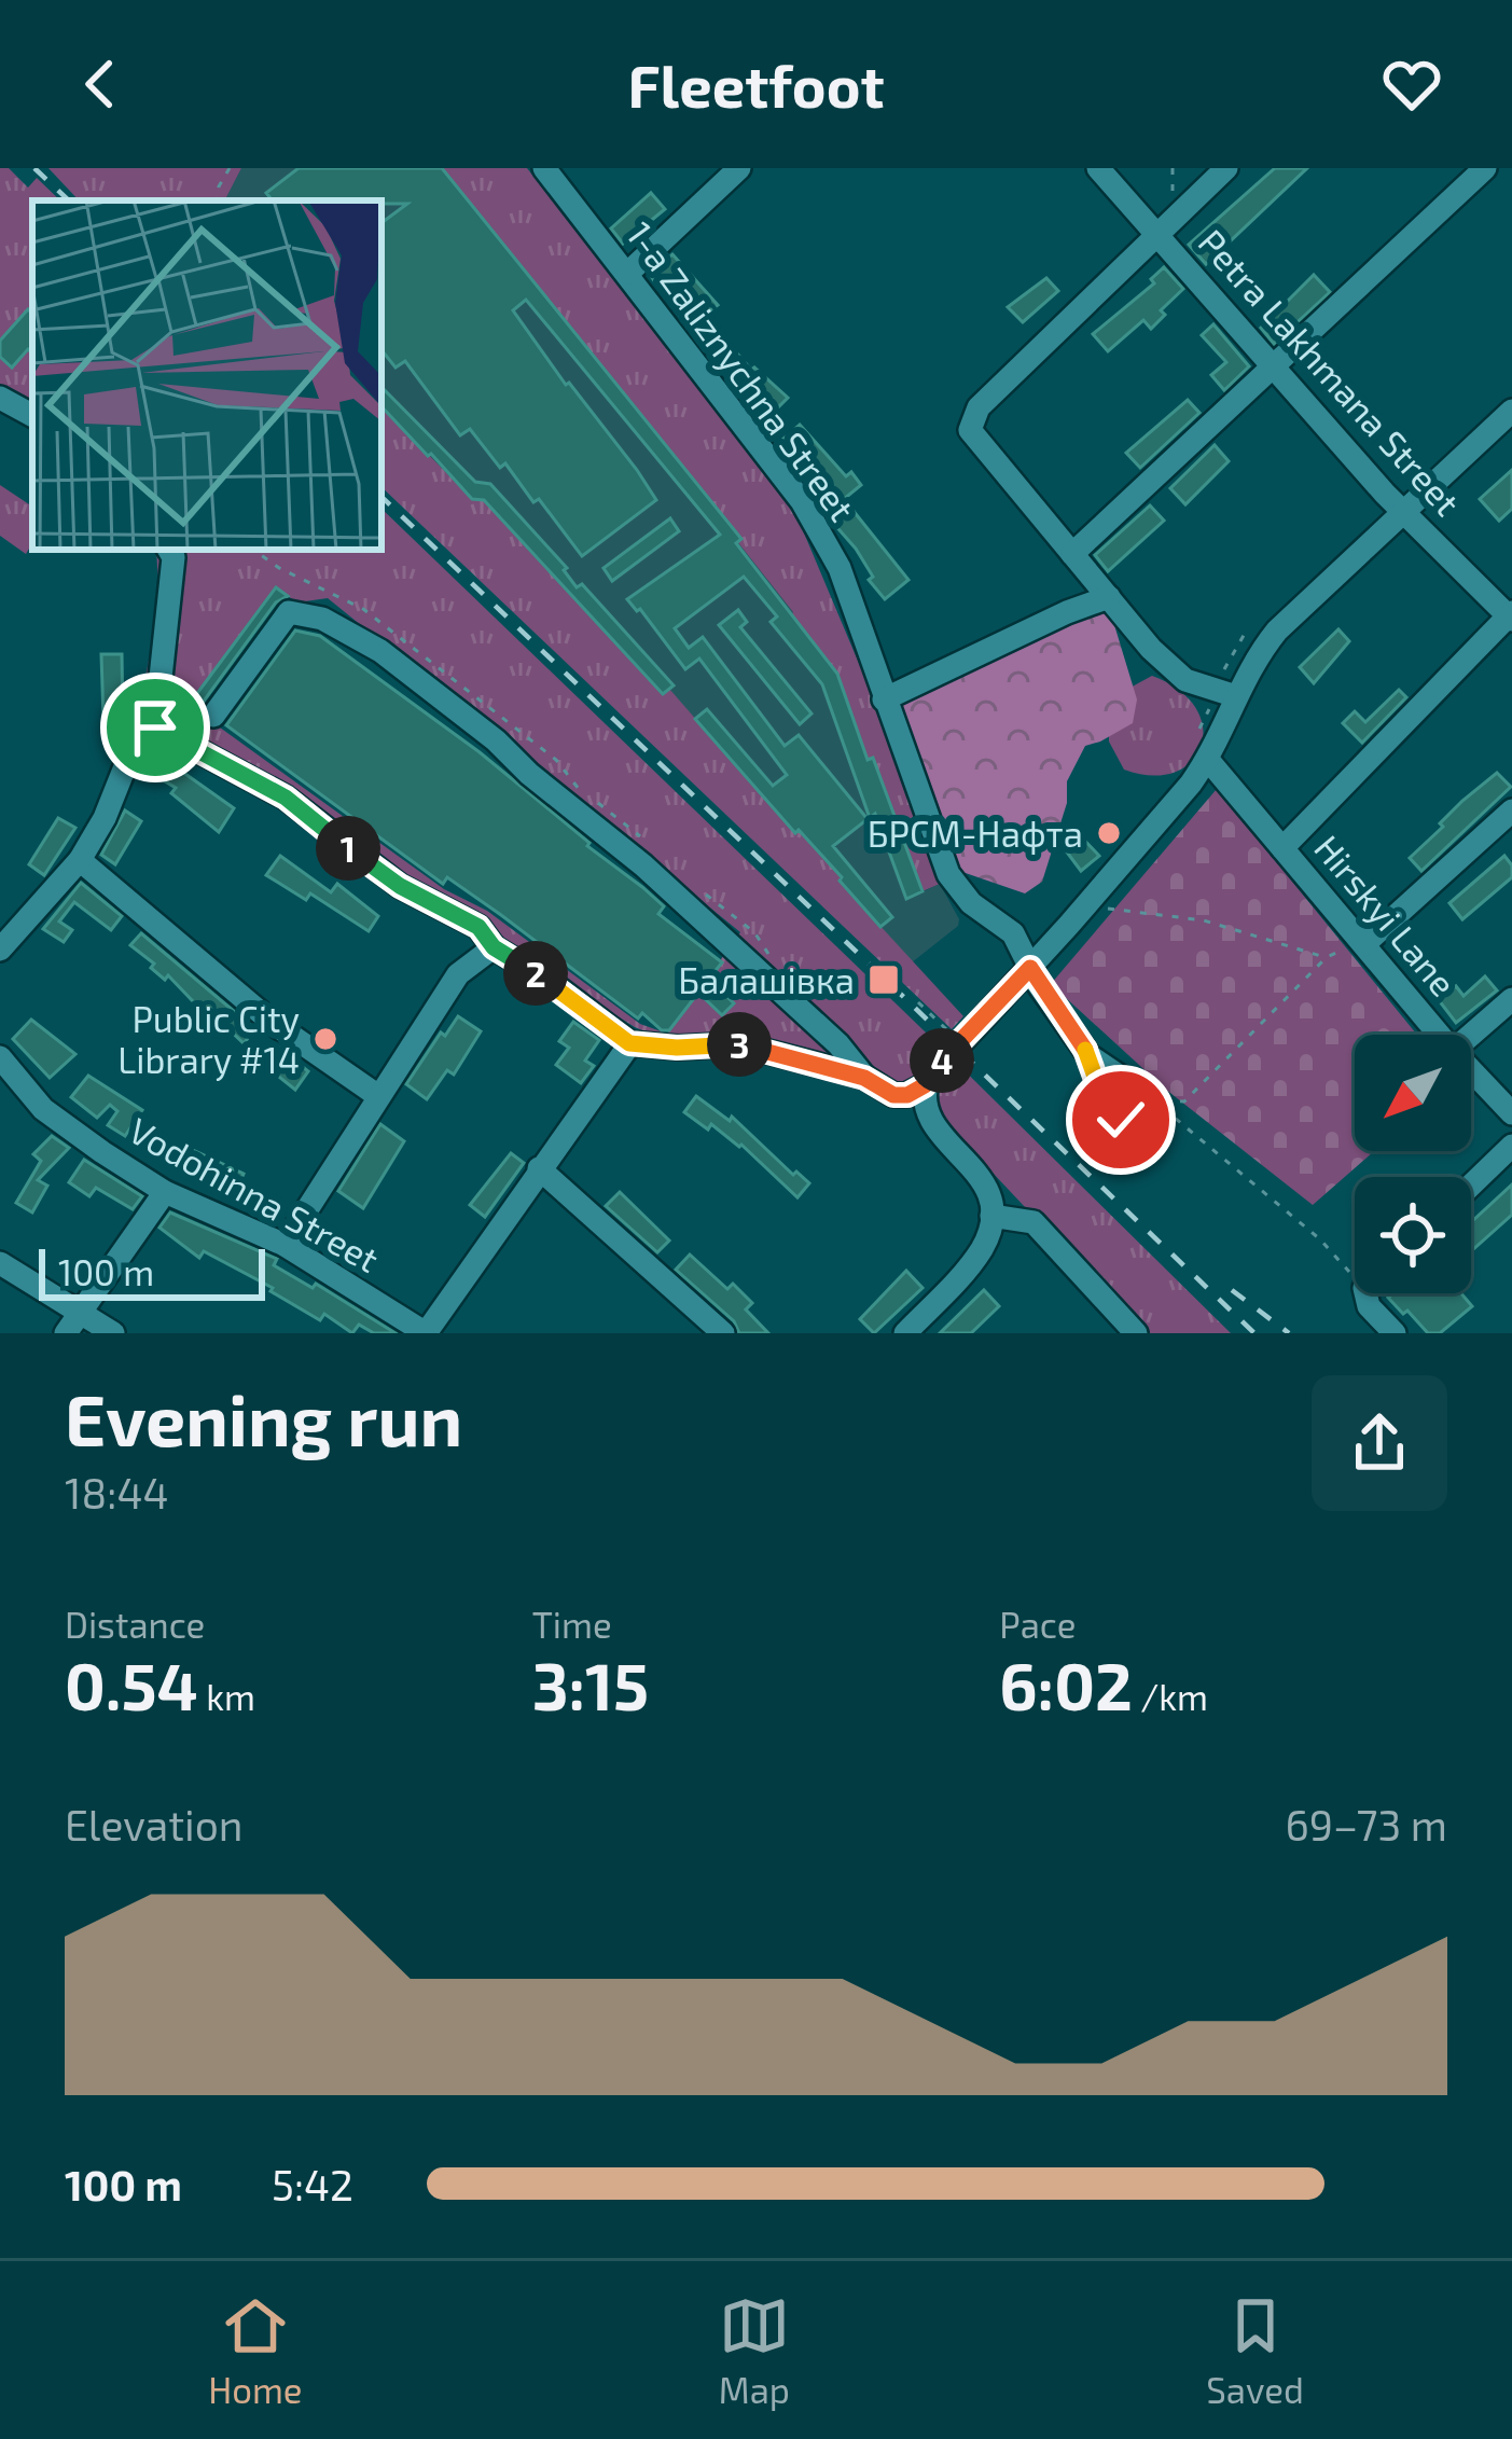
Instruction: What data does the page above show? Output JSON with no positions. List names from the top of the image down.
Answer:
{
  "streets": {
    "street": [
      "1-a Zaliznychna Street",
      "Petra Lakhmana Street",
      "Hirskyi Lane",
      "Vodohinna Street"
    ]
  },
  "places": {
    "other": ["БРСМ-Нафта", "Public City Library #14"],
    "transit": ["Балашівка"]
  },
  "scale_bar": "100 m",
  "north": "bottom left",
  "page": {
    "header": "Fleetfoot",
    "pins": [
      "1",
      "2",
      "3",
      "4"
    ],
    "scale": "100 m",
    "heading": ["Evening run", "18:44"],
    "stats": [
      ["Distance", "0.54 km"],
      ["Time", "3:15"],
      ["Pace", "6:02 /km"]
    ],
    "chart": ["Elevation", "69–73 m"],
    "list": [
      {
        "name": "100 m",
        "note": "5:42"
      }
    ],
    "tabs": ["Home", "Map", "Saved"]
  }
}
